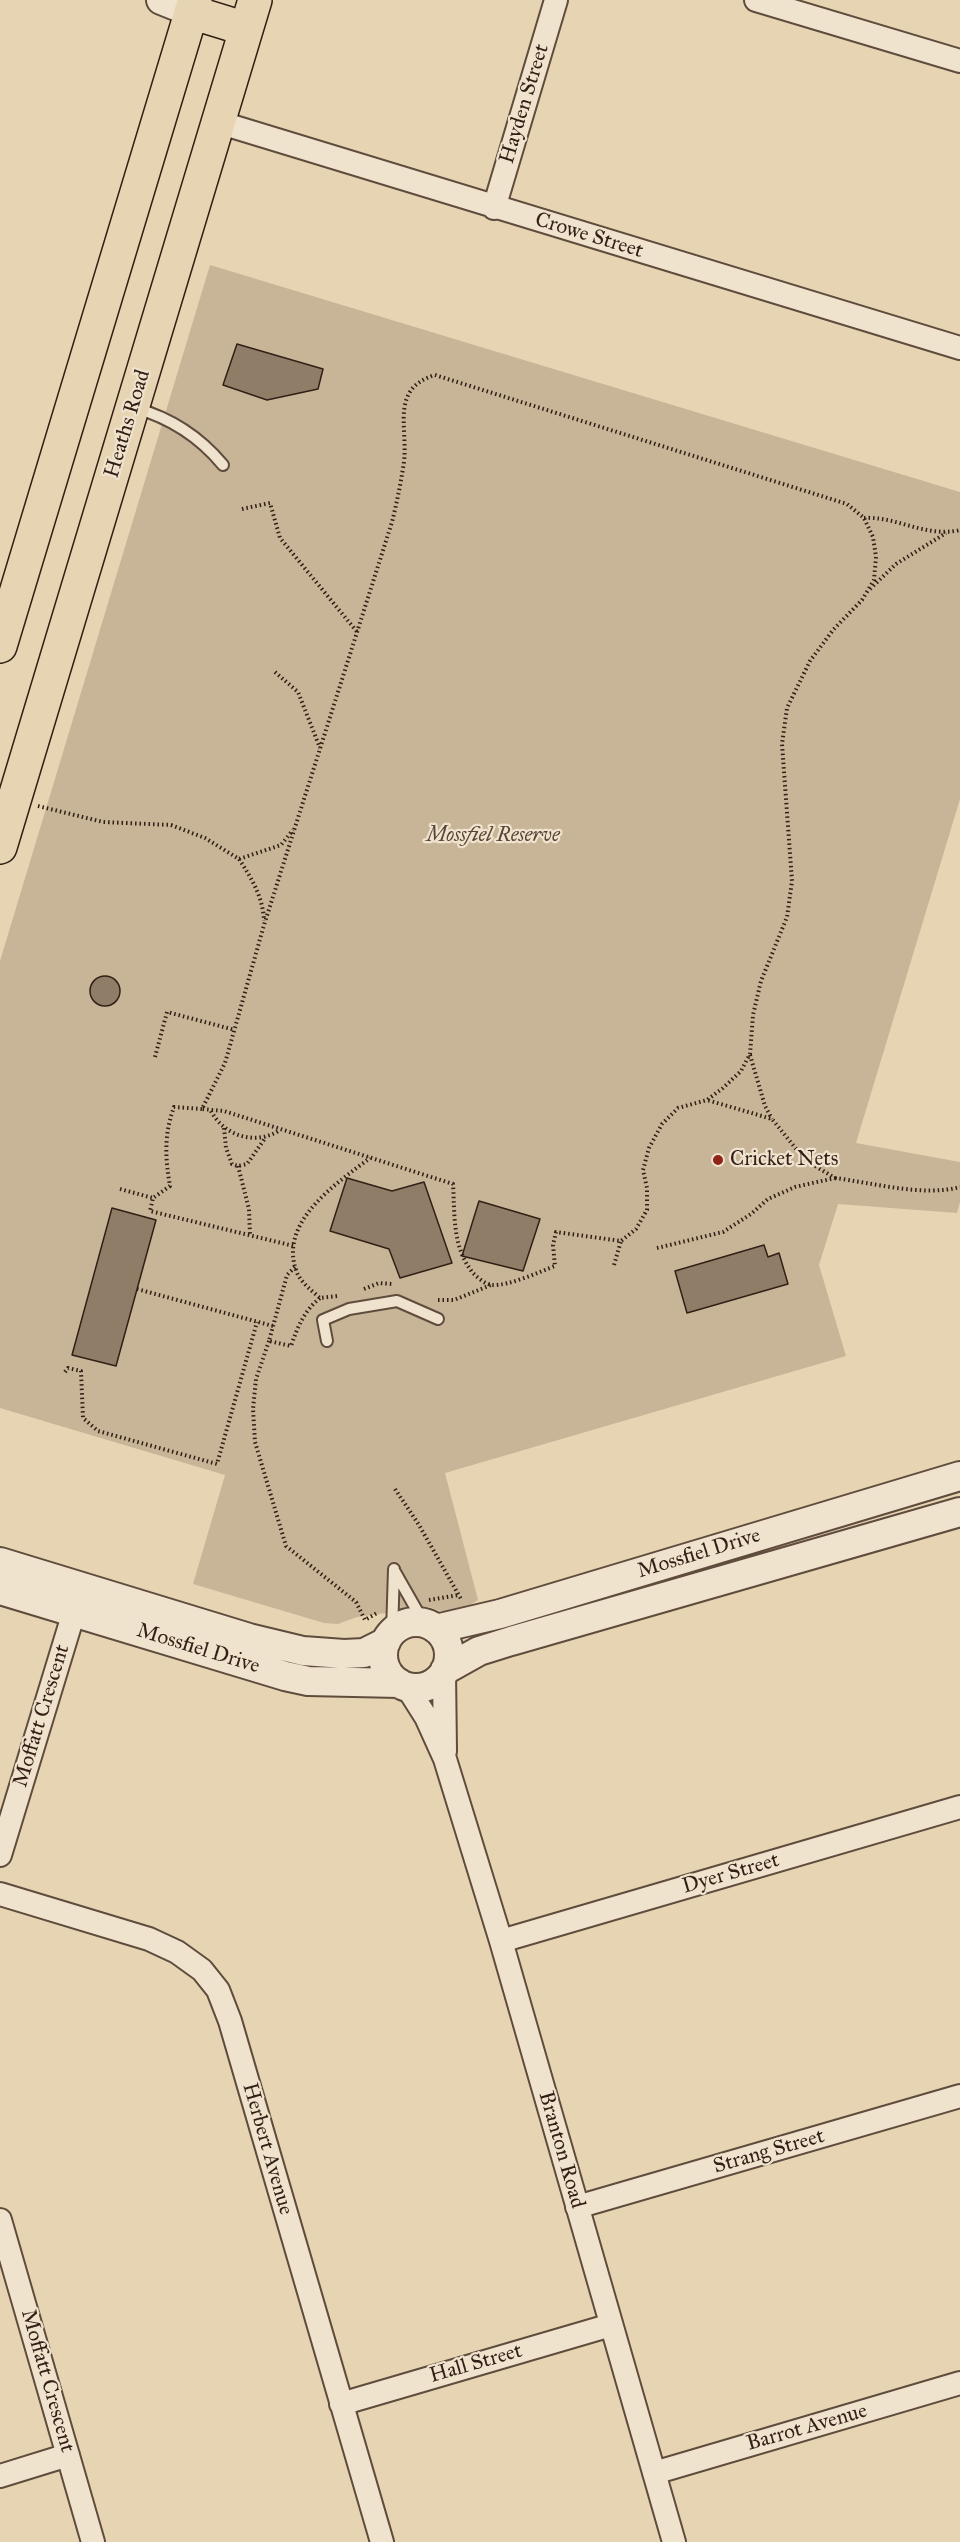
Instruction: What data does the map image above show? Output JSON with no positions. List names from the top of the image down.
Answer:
{
  "streets": {
    "main road": ["Heaths Road"],
    "street": [
      "Hayden Street",
      "Crowe Street",
      "Mossfiel Drive",
      "Moffatt Crescent",
      "Dyer Street",
      "Herbert Avenue",
      "Branton Road",
      "Strang Street",
      "Hall Street",
      "Barrot Avenue"
    ]
  },
  "crossings": [
    ["Hayden Street", "Crowe Street"],
    ["Crowe Street", "Heaths Road"],
    ["Mossfiel Drive", "Moffatt Crescent"],
    ["Mossfiel Drive", "Branton Road"],
    ["Dyer Street", "Branton Road"],
    ["Herbert Avenue", "Hall Street"],
    ["Branton Road", "Strang Street"],
    ["Branton Road", "Hall Street"],
    ["Branton Road", "Barrot Avenue"]
  ],
  "parks": ["Mossfiel Reserve"],
  "places": ["Cricket Nets"]
}
